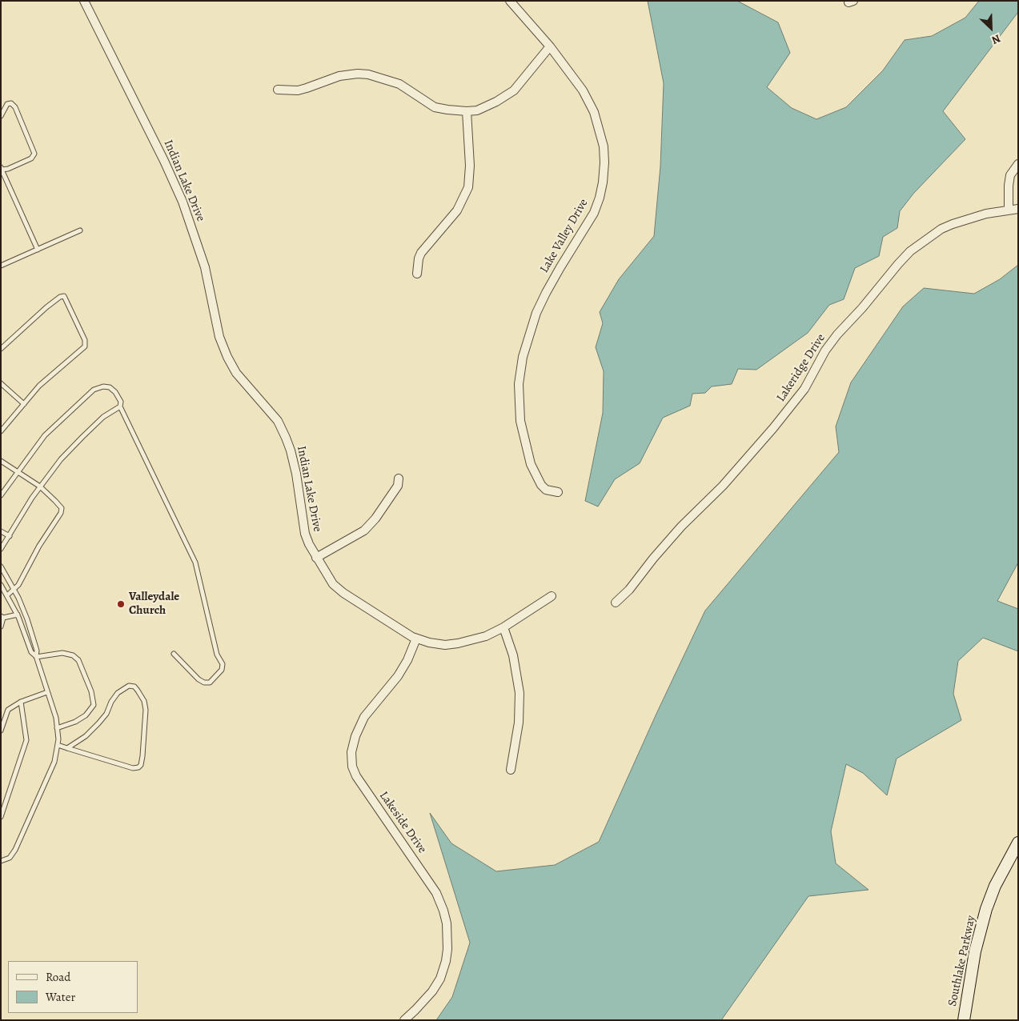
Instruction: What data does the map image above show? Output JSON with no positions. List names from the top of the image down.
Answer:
{
  "streets": {
    "street": [
      "Indian Lake Drive",
      "Lake Valley Drive",
      "Lakeridge Drive",
      "Lakeside Drive",
      "Southlake Parkway"
    ]
  },
  "crossings": [
    ["Indian Lake Drive", "Lakeside Drive"]
  ],
  "places": ["Valleydale Church"],
  "legend": ["Road", "Water"],
  "north": "bottom right"
}
